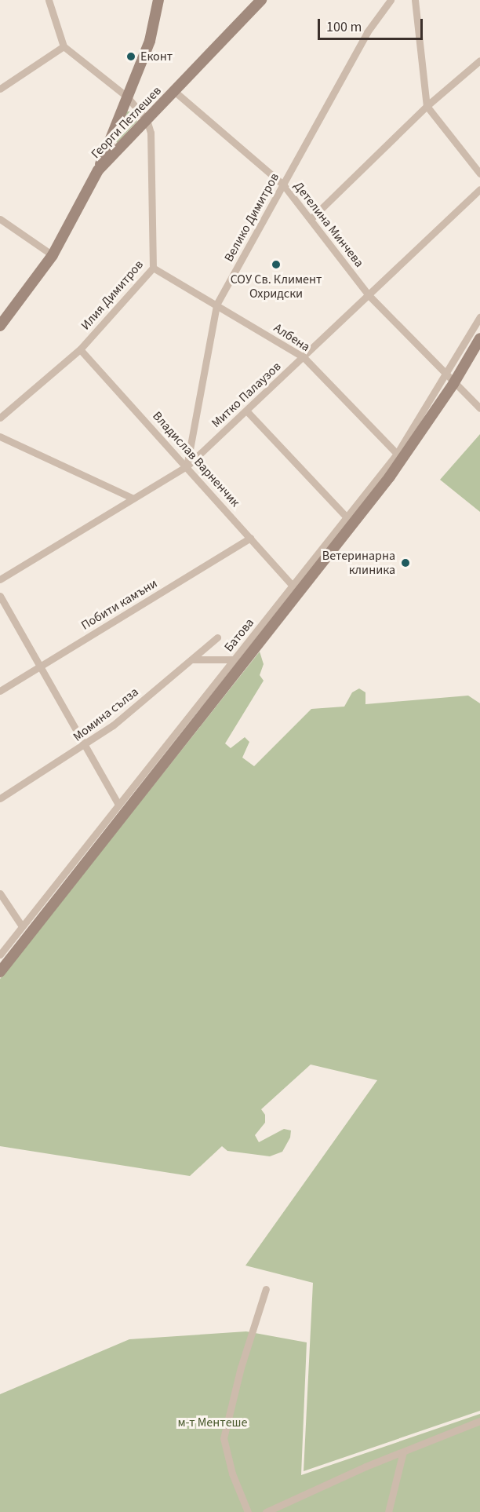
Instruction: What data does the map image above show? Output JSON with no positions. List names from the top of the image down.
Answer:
{
  "streets": {
    "main road": ["Георги Петлешев"],
    "street": [
      "Велико Димитров",
      "Детелина Минчева",
      "Илия Димитров",
      "Албена",
      "Митко Палаузов",
      "Владислав Варненчик",
      "Побити камъни",
      "Батова",
      "Момина сълза"
    ]
  },
  "crossings": [
    ["Георги Петлешев", "Детелина Минчева"],
    ["Георги Петлешев", "Илия Димитров"],
    ["Велико Димитров", "Детелина Минчева"],
    ["Велико Димитров", "Албена"],
    ["Велико Димитров", "Митко Палаузов"],
    ["Велико Димитров", "Владислав Варненчик"],
    ["Детелина Минчева", "Митко Палаузов"],
    ["Детелина Минчева", "Батова"],
    ["Илия Димитров", "Албена"],
    ["Илия Димитров", "Владислав Варненчик"],
    ["Албена", "Митко Палаузов"],
    ["Албена", "Батова"],
    ["Митко Палаузов", "Владислав Варненчик"],
    ["Владислав Варненчик", "Побити камъни"],
    ["Владислав Варненчик", "Батова"]
  ],
  "parks": ["м-т Ментeше"],
  "places": ["Еконт", "СОУ Св. Климент Охридски", "Ветеринарна клиника"],
  "scale_bar": "100 m"
}
